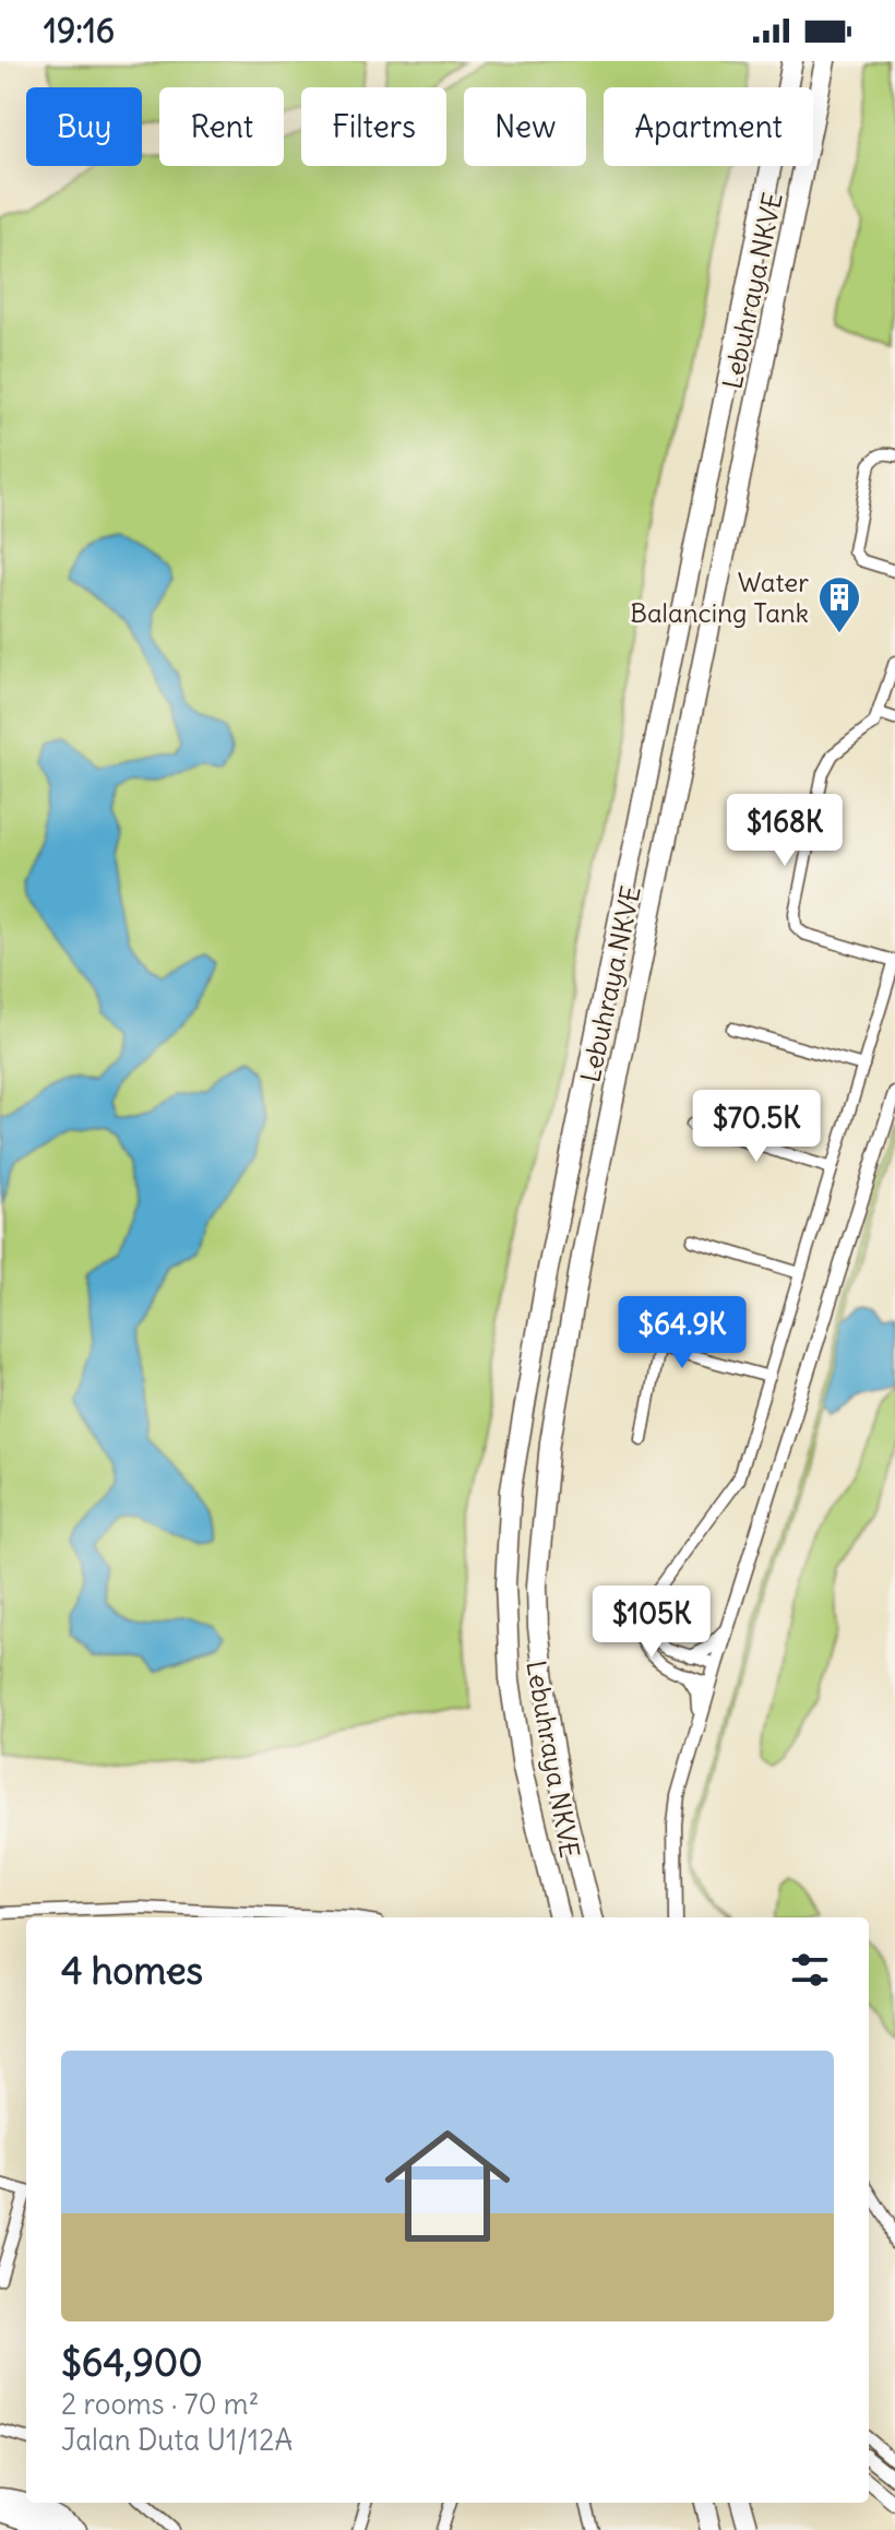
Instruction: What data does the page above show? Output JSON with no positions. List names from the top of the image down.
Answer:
{
  "streets": {
    "highway": ["Lebuhraya NKVE"]
  },
  "places": {
    "building": ["Water Balancing Tank"]
  },
  "page": {
    "status": "19:16",
    "chip": [
      "Buy",
      "Rent",
      "Filters",
      "New",
      "Apartment"
    ],
    "price": [
      "$168K",
      "$70.5K",
      "$64.9K",
      "$105K"
    ],
    "heading": "4 homes",
    "list": [
      {
        "name": "$64,900",
        "note": "2 rooms · 70 m² · Jalan Duta U1/12A"
      }
    ]
  }
}
